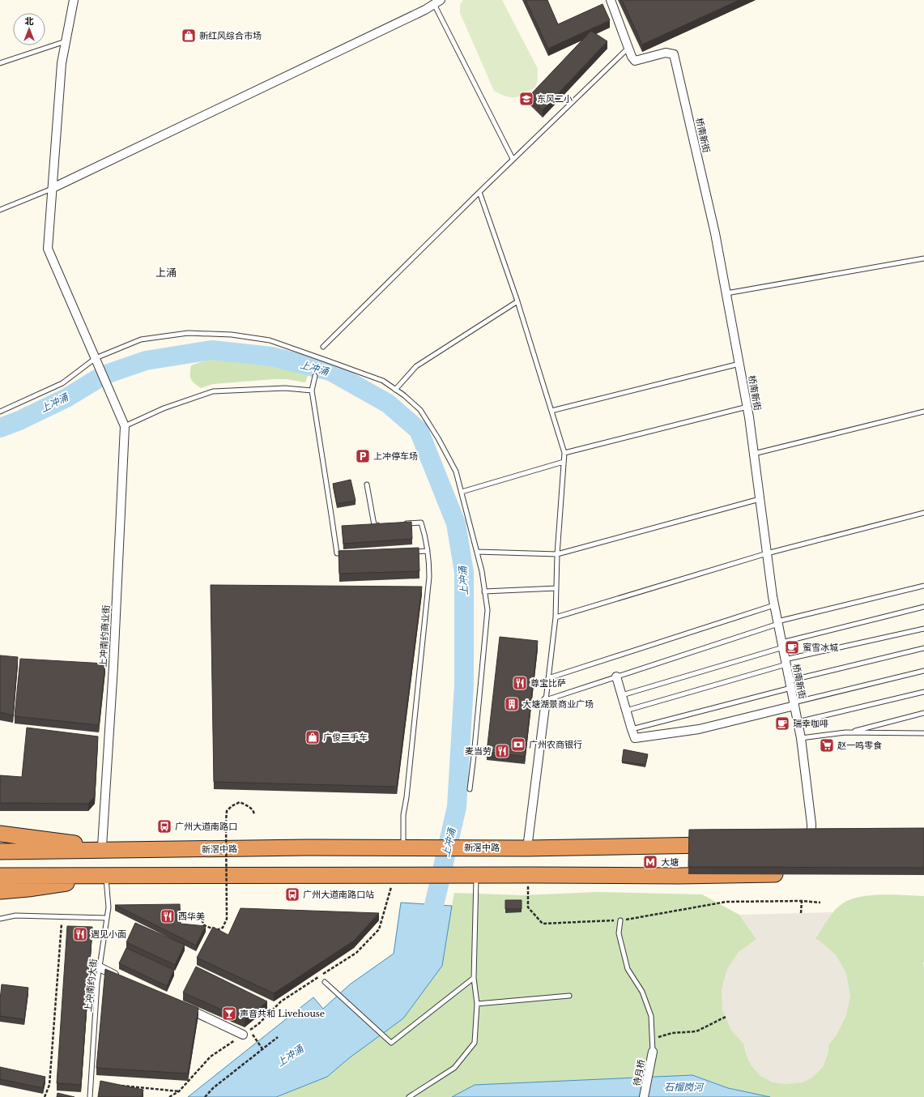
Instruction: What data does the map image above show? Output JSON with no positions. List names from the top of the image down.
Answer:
{
  "streets": {
    "highway": ["新滘中路"],
    "street": ["桥南新街", "上冲南约商业街", "待月桥"],
    "lane": ["上冲南约大街"]
  },
  "districts": ["上涌"],
  "water": ["上冲涌", "石榴岗河"],
  "places": {
    "shop": ["新红风综合市场", "广俊二手车"],
    "school or university": ["东风二小"],
    "parking": ["上冲停车场"],
    "cafe": ["蜜雪冰城", "瑞幸咖啡"],
    "restaurant": [
      "尊宝比萨",
      "麦当劳",
      "西华美",
      "遇见小面"
    ],
    "building": ["大塘湖景商业广场"],
    "bank": ["广州农商银行"],
    "supermarket": ["赵一鸣零食"],
    "bus stop": ["广州大道南路口", "广州大道南路口站"],
    "metro station": ["大塘"],
    "bar": ["声音共和 Livehouse"]
  },
  "north": "top"
}
